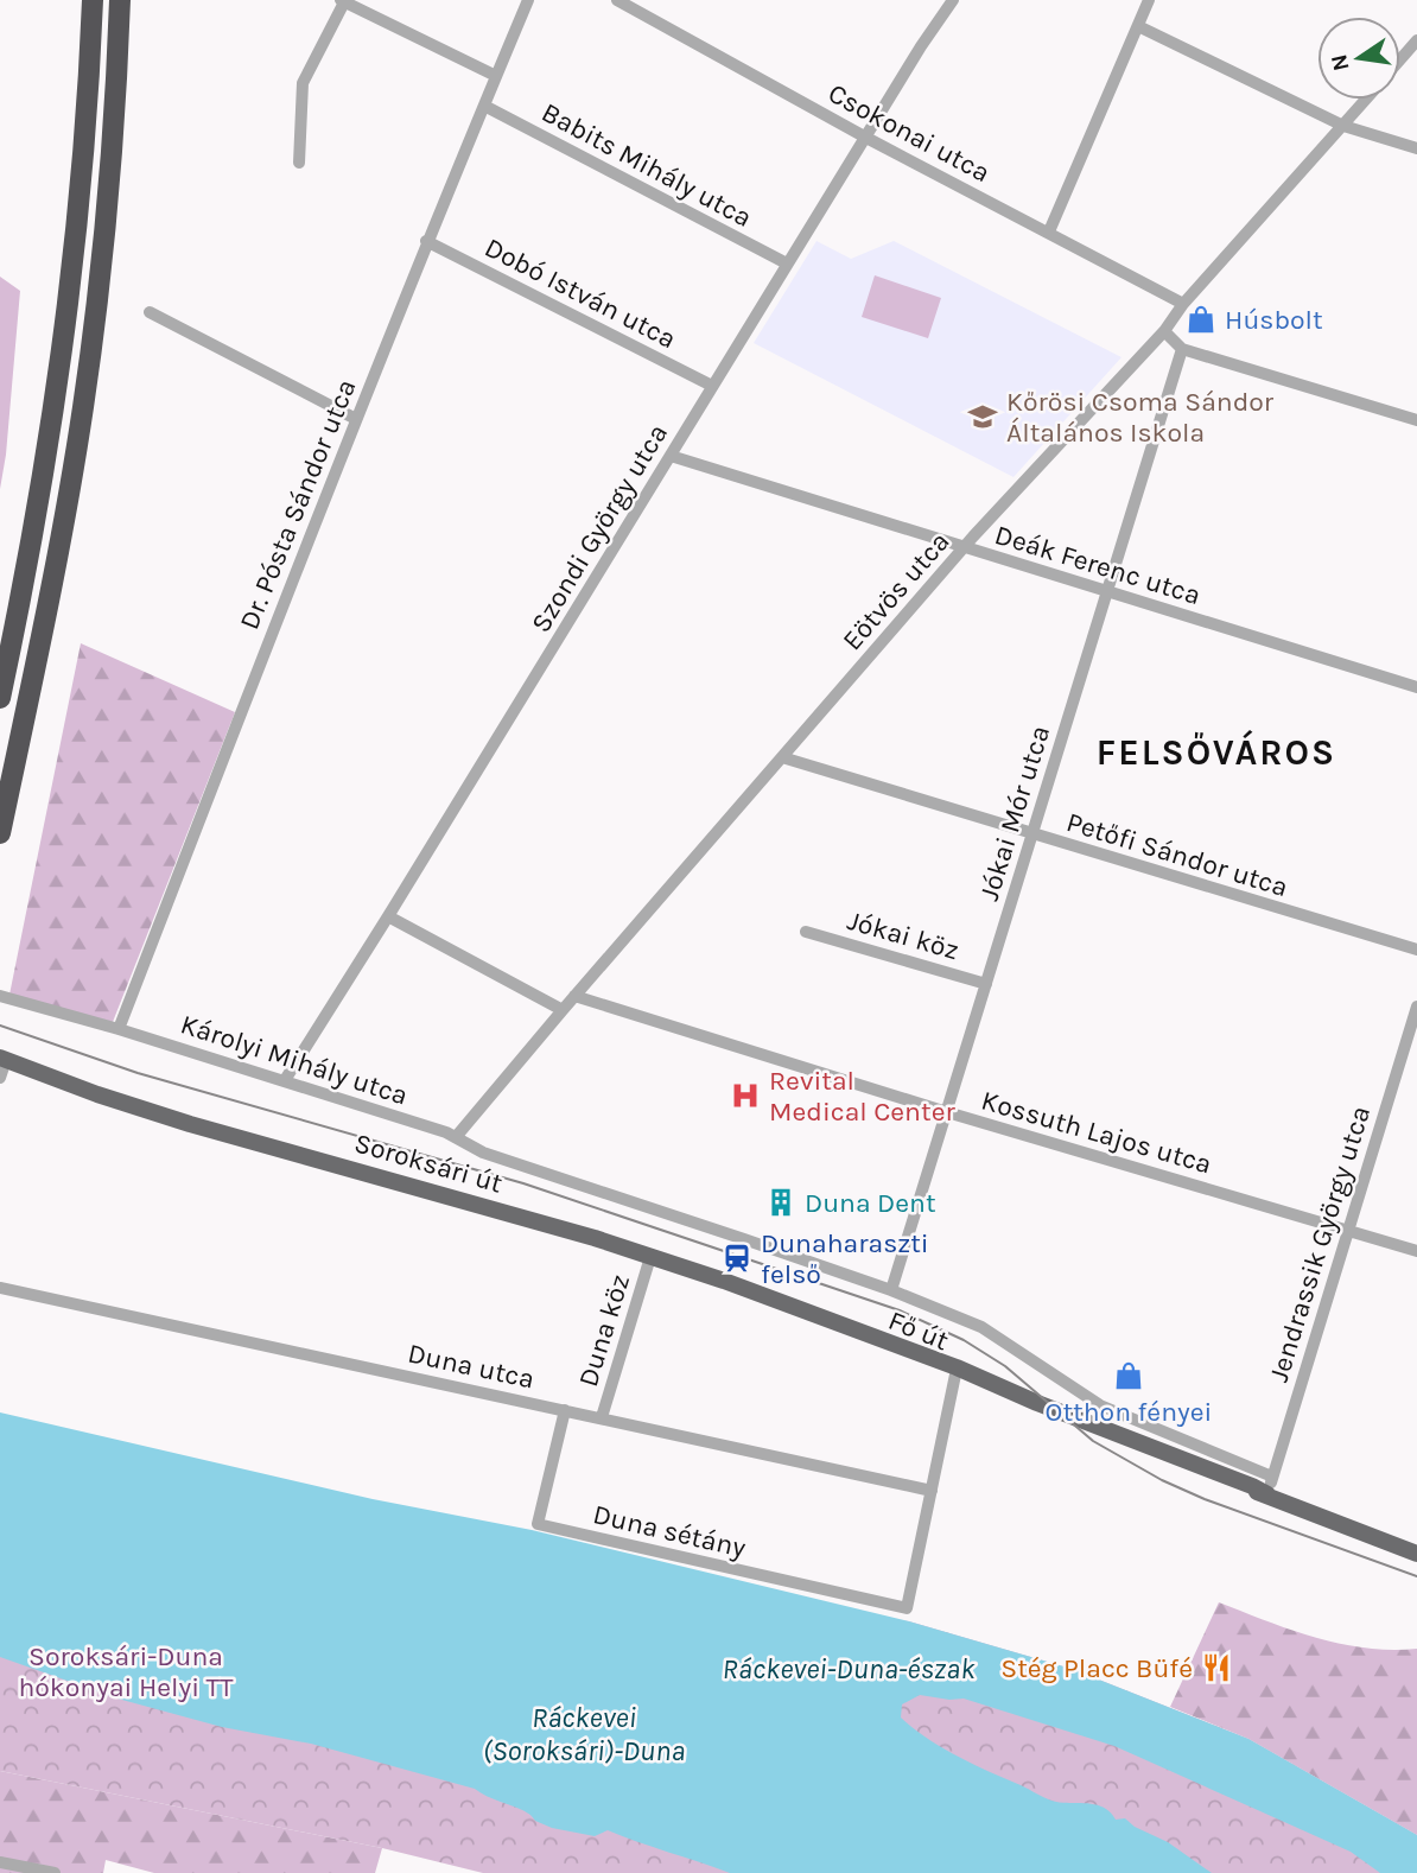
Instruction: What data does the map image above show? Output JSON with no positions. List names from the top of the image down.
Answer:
{
  "streets": {
    "main road": ["Soroksári út", "Fő út"],
    "street": [
      "Csokonai utca",
      "Babits Mihály utca",
      "Dobó István utca",
      "Dr. Pósta Sándor utca",
      "Szondi György utca",
      "Deák Ferenc utca",
      "Eötvös utca",
      "Jókai Mór utca",
      "Petőfi Sándor utca",
      "Jókai köz",
      "Károlyi Mihály utca",
      "Kossuth Lajos utca",
      "Jendrassik György utca",
      "Duna köz",
      "Duna utca",
      "Duna sétány"
    ]
  },
  "crossings": [
    ["Csokonai utca", "Szondi György utca"],
    ["Csokonai utca", "Eötvös utca"],
    ["Babits Mihály utca", "Dr. Pósta Sándor utca"],
    ["Babits Mihály utca", "Szondi György utca"],
    ["Dobó István utca", "Dr. Pósta Sándor utca"],
    ["Dobó István utca", "Szondi György utca"],
    ["Dr. Pósta Sándor utca", "Károlyi Mihály utca"],
    ["Szondi György utca", "Deák Ferenc utca"],
    ["Szondi György utca", "Károlyi Mihály utca"],
    ["Deák Ferenc utca", "Eötvös utca"],
    ["Deák Ferenc utca", "Jókai Mór utca"],
    ["Eötvös utca", "Petőfi Sándor utca"],
    ["Eötvös utca", "Károlyi Mihály utca"],
    ["Eötvös utca", "Kossuth Lajos utca"],
    ["Eötvös utca", "Fő út"],
    ["Jókai Mór utca", "Petőfi Sándor utca"],
    ["Jókai Mór utca", "Jókai köz"],
    ["Jókai Mór utca", "Kossuth Lajos utca"],
    ["Jókai Mór utca", "Fő út"],
    ["Károlyi Mihály utca", "Fő út"],
    ["Kossuth Lajos utca", "Jendrassik György utca"],
    ["Soroksári út", "Duna köz"],
    ["Soroksári út", "Fő út"],
    ["Jendrassik György utca", "Fő út"],
    ["Duna köz", "Duna utca"],
    ["Duna utca", "Duna sétány"]
  ],
  "districts": ["FELSŐVÁROS"],
  "water": ["Ráckevei-Duna-észak", "Ráckevei (Soroksári)-Duna"],
  "parks": ["Soroksári-Duna hókonyai Helyi TT"],
  "places": {
    "shop": ["Húsbolt", "Otthon fényei"],
    "school or university": ["Kőrösi Csoma Sándor Általános Iskola"],
    "hospital": ["Revital Medical Center"],
    "building": ["Duna Dent"],
    "station": ["Dunaharaszti felső"],
    "restaurant": ["Stég Placc Büfé"]
  },
  "north": "left"
}
